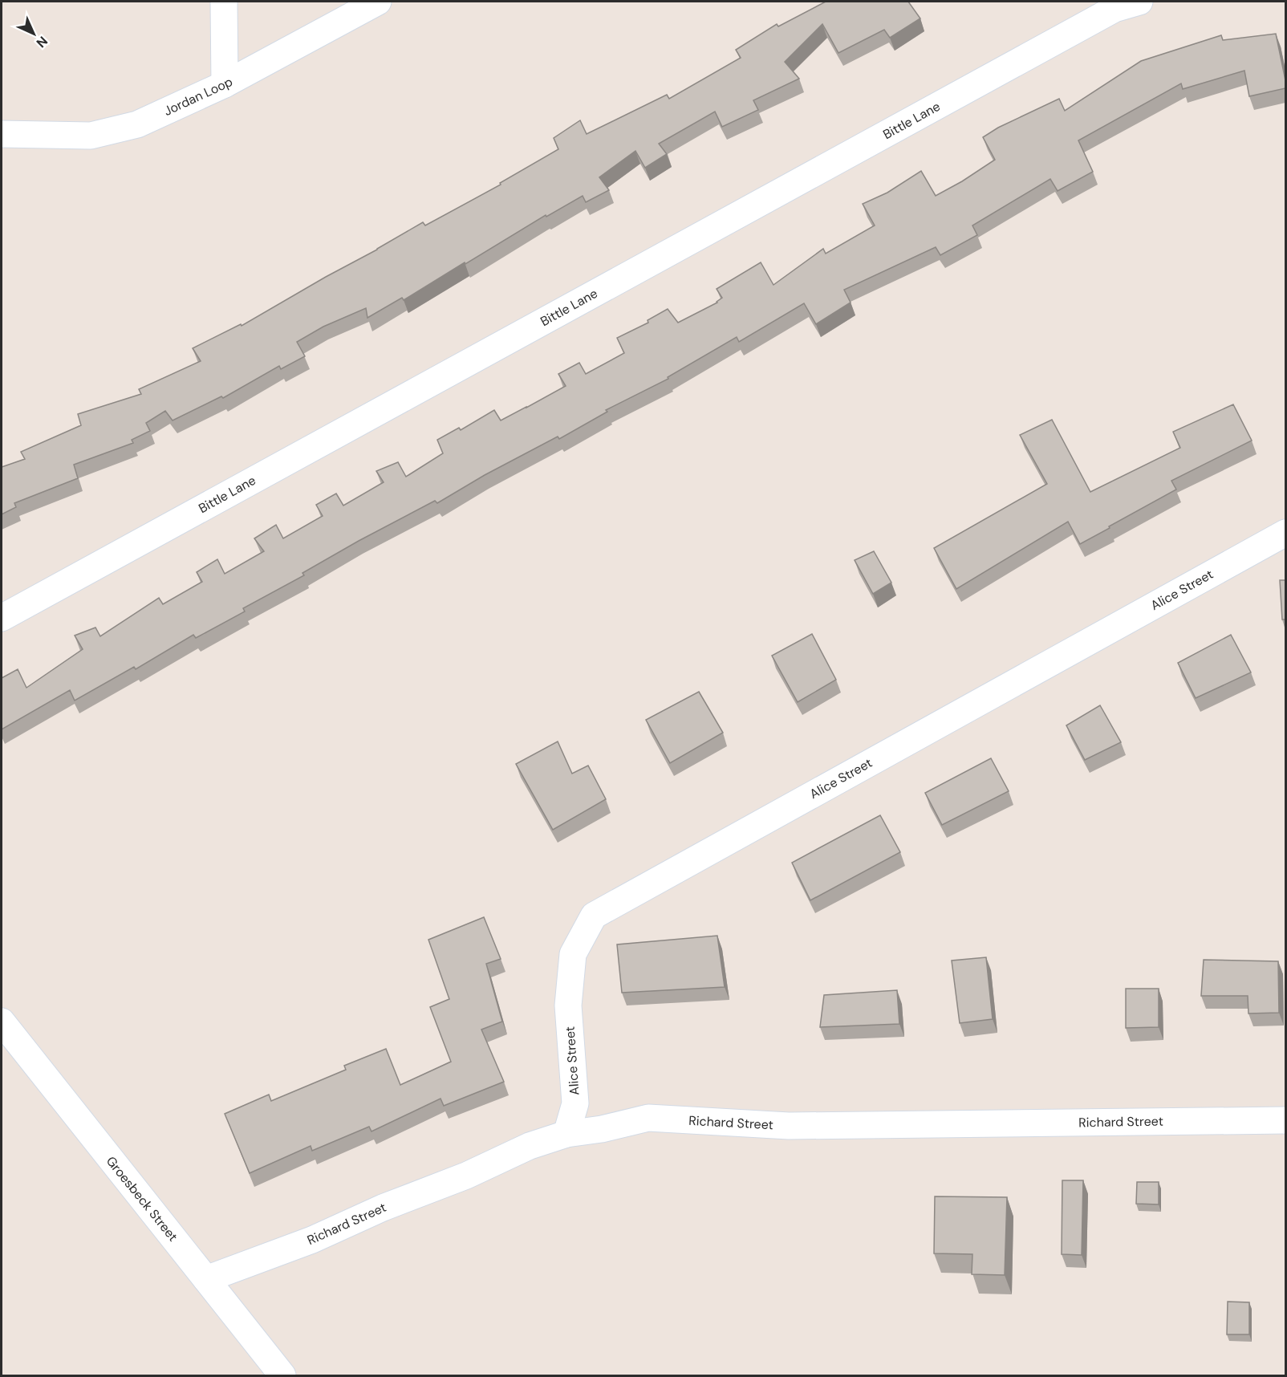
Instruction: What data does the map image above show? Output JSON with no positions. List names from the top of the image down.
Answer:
{
  "streets": {
    "street": [
      "Jordan Loop",
      "Bittle Lane",
      "Alice Street",
      "Richard Street",
      "Groesbeck Street"
    ]
  },
  "crossings": [
    ["Alice Street", "Richard Street"],
    ["Richard Street", "Groesbeck Street"]
  ],
  "north": "bottom right"
}
